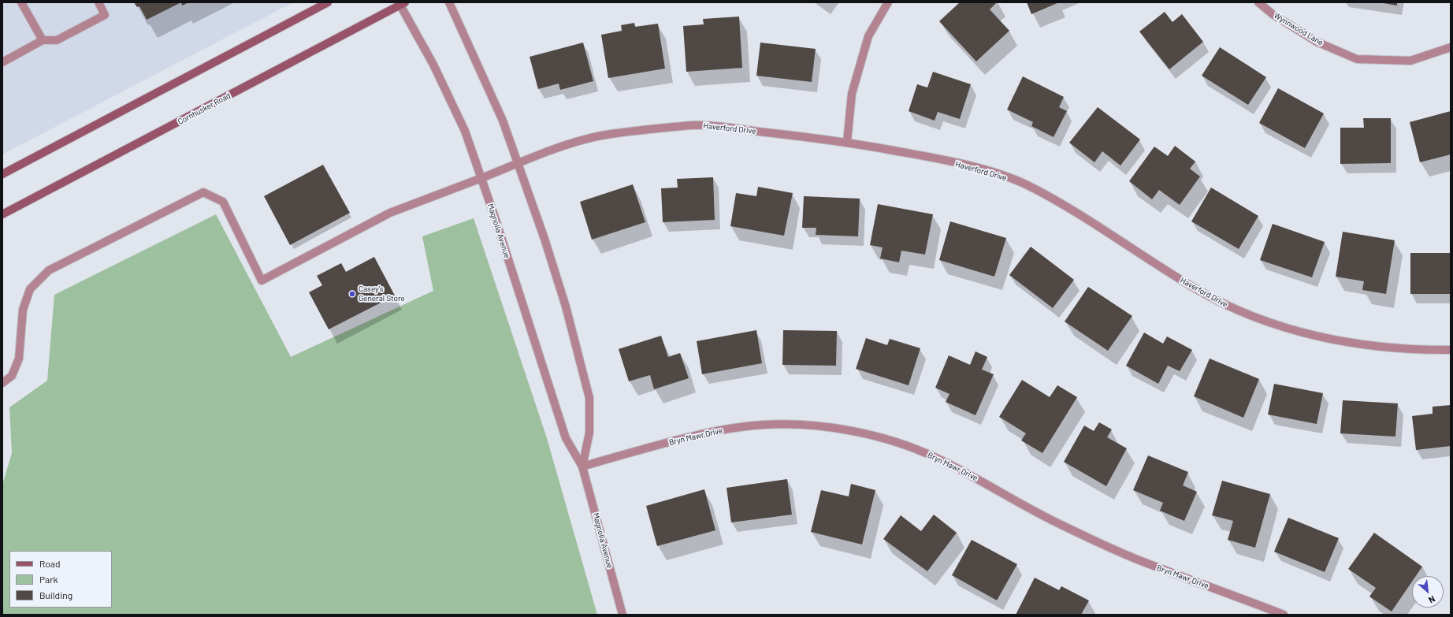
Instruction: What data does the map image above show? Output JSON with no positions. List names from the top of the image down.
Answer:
{
  "streets": {
    "main road": ["Cornhusker Road"],
    "street": [
      "Wynnwood Lane",
      "Haverford Drive",
      "Magnolia Avenue",
      "Bryn Mawr Drive"
    ]
  },
  "crossings": [
    ["Cornhusker Road", "Magnolia Avenue"],
    ["Haverford Drive", "Magnolia Avenue"],
    ["Magnolia Avenue", "Bryn Mawr Drive"]
  ],
  "places": ["Casey's General Store"],
  "legend": ["Road", "Park", "Building"],
  "north": "bottom right"
}
